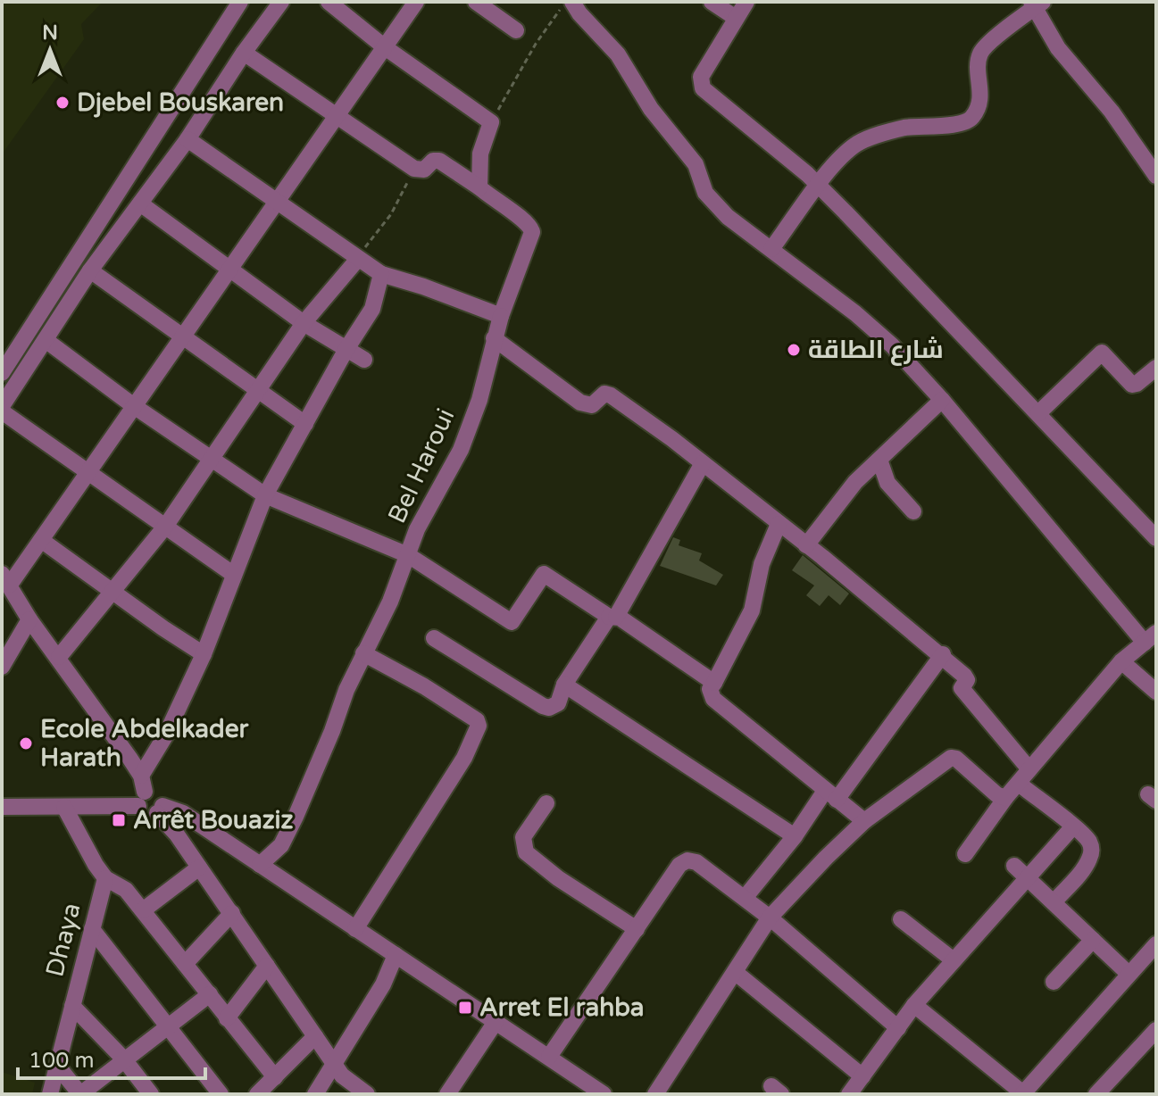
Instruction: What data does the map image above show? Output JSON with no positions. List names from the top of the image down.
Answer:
{
  "streets": {
    "street": ["Bel Haroui", "Dhaya"]
  },
  "places": {
    "other": ["Djebel Bouskaren", "شارع الطاقة", "Ecole Abdelkader Harath"],
    "transit": ["Arrêt Bouaziz", "Arret El rahba"]
  },
  "scale_bar": "100 m",
  "north": "top"
}
